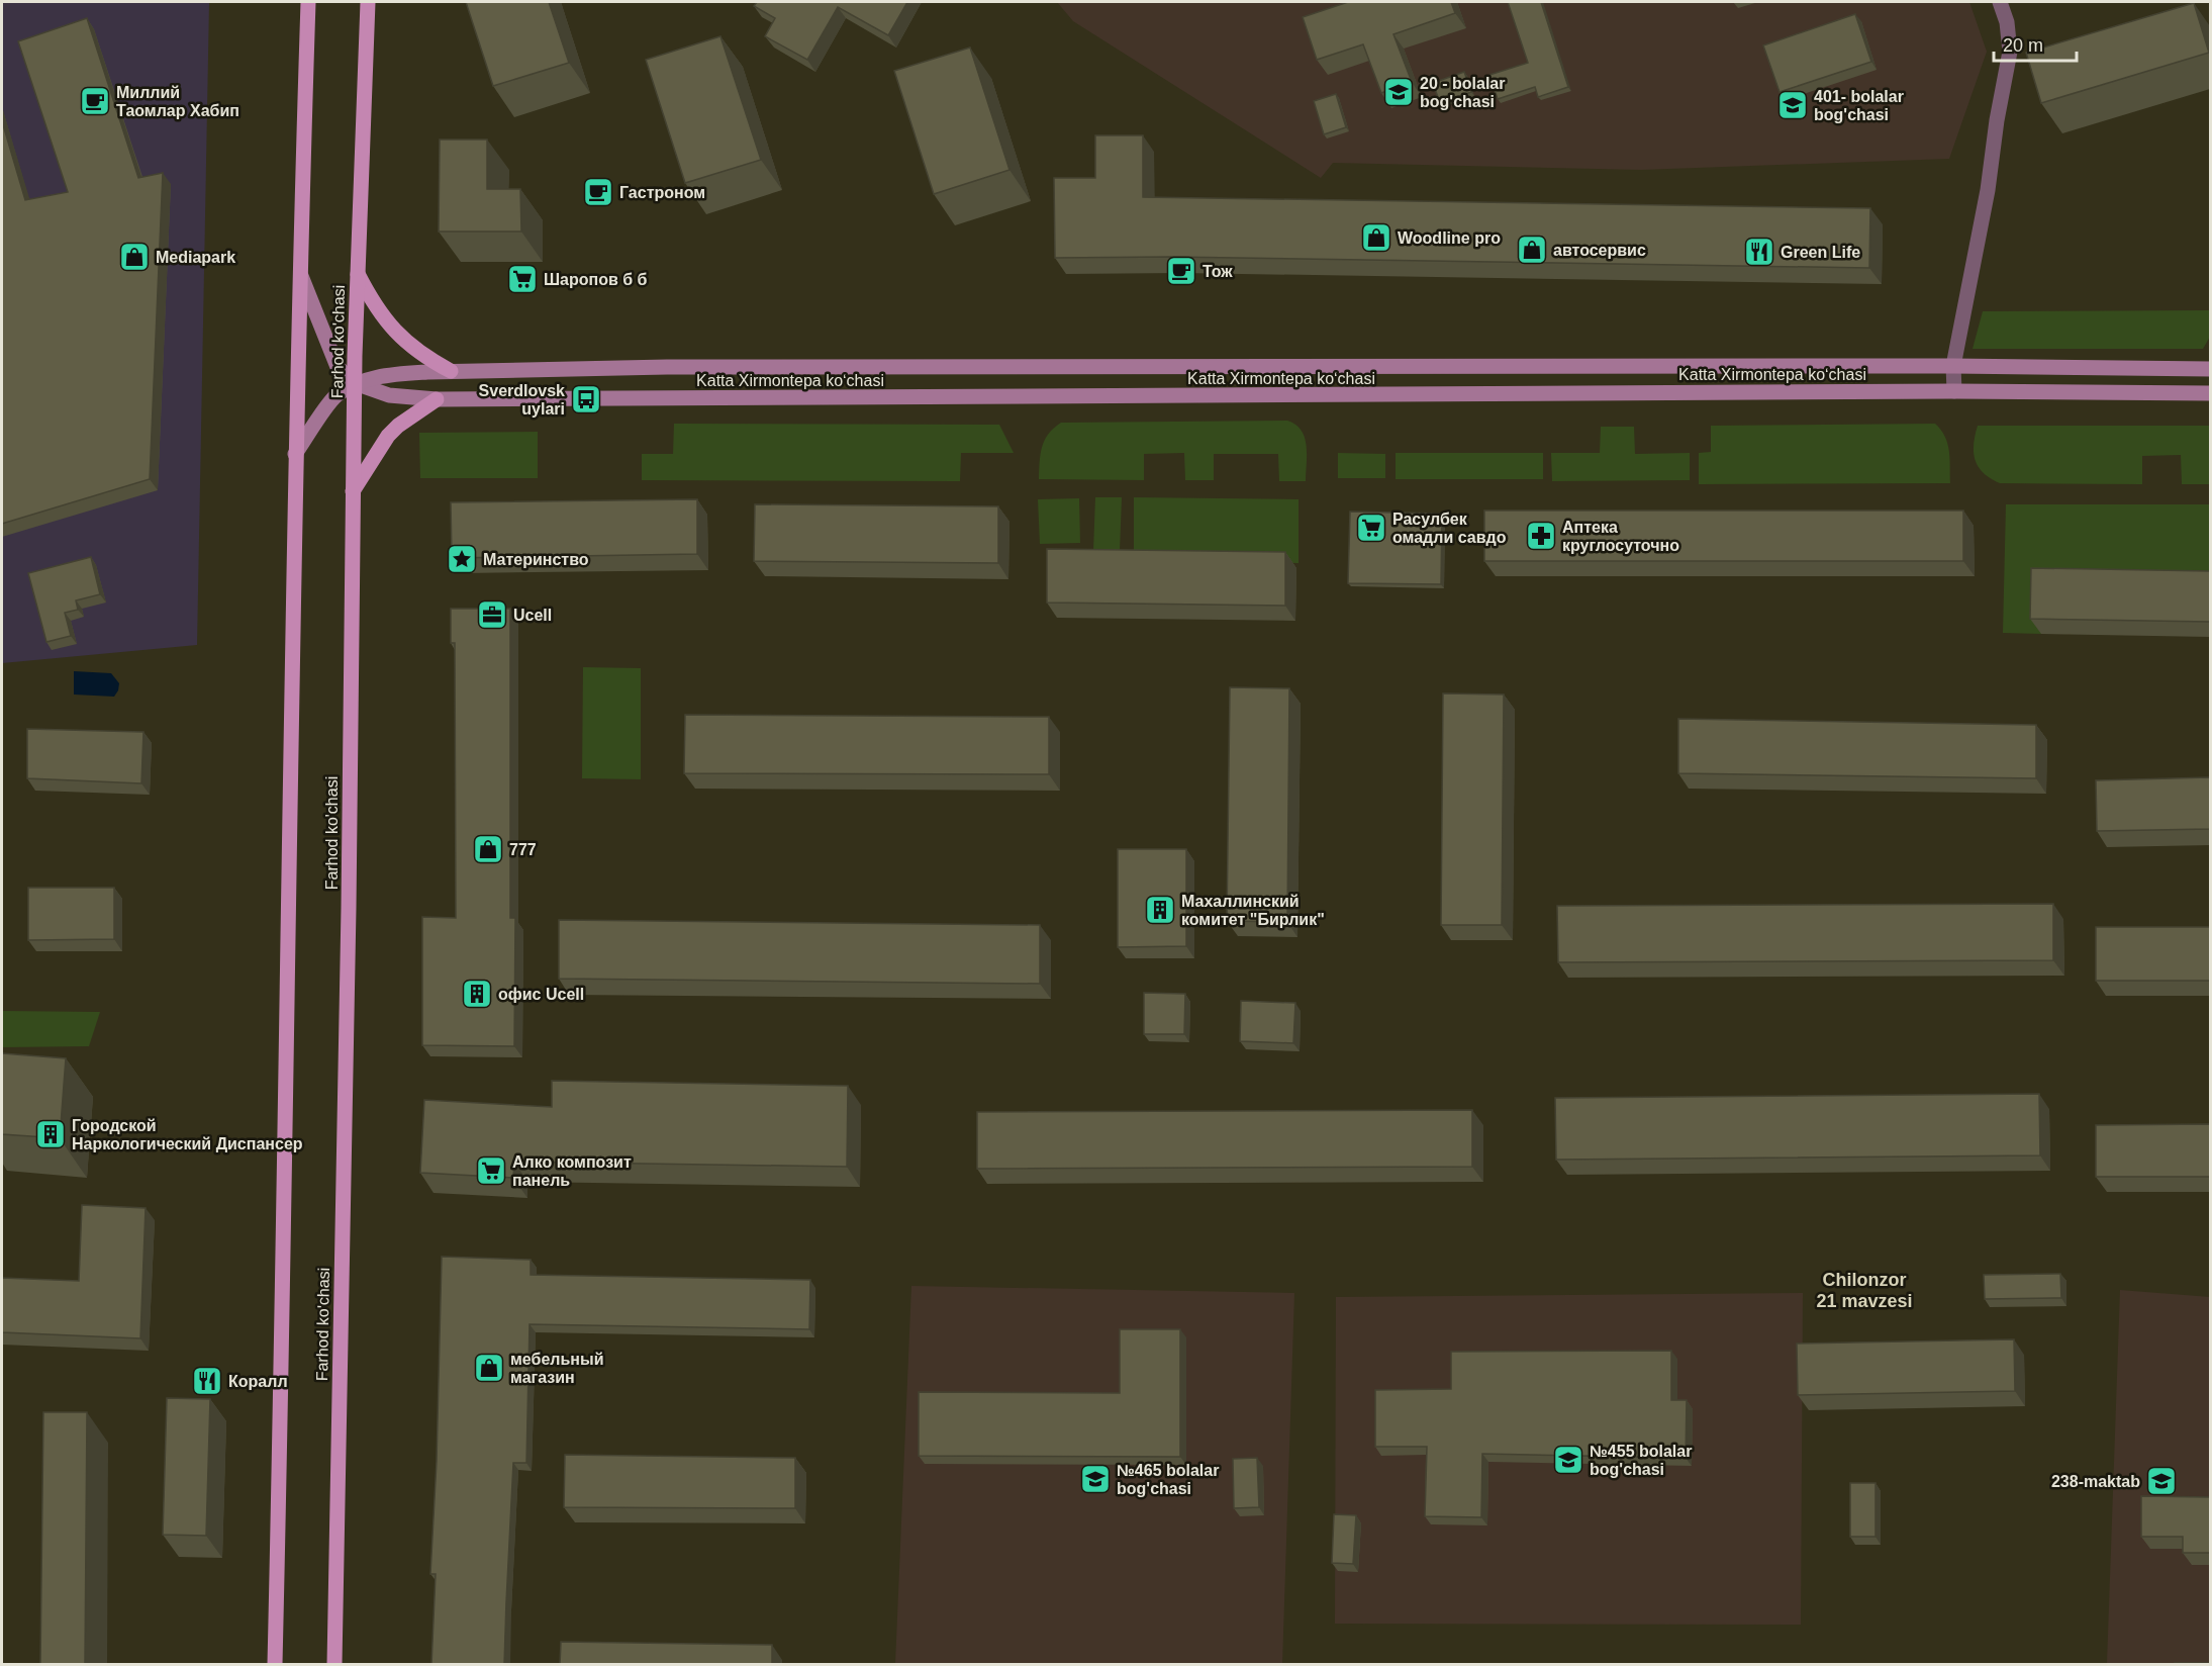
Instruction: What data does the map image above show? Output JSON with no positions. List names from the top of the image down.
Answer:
{
  "streets": {
    "main road": ["Farhod ko'chasi", "Katta Xirmontepa koʻchasi"]
  },
  "crossings": [
    ["Farhod ko'chasi", "Katta Xirmontepa koʻchasi"]
  ],
  "districts": ["Chilonzor 21 mavzesi"],
  "places": {
    "school or university": [
      "20 - bolalar bog'chasi",
      "401- bolalar bog'chasi",
      "№455 bolalar bog'chasi",
      "№465 bolalar bog'chasi",
      "238-maktab"
    ],
    "cafe": ["Миллий Таомлар Хабип", "Гастроном", "Тож"],
    "shop": [
      "Woodline pro",
      "автосервис",
      "Mediapark",
      "777",
      "мебельный магазин"
    ],
    "restaurant": ["Green Life", "Коралл"],
    "supermarket": ["Шаропов б б", "Расулбек омадли савдо", "Алко композит панель"],
    "bus stop": ["Sverdlovsk uylari"],
    "pharmacy": ["Аптека круглосуточно"],
    "place": ["Материнство"],
    "office": ["Ucell"],
    "building": ["Махаллинский комитет \"Бирлик\"", "офис Ucell", "Городской Наркологический Диспансер"]
  },
  "scale_bar": "20 m"
}
